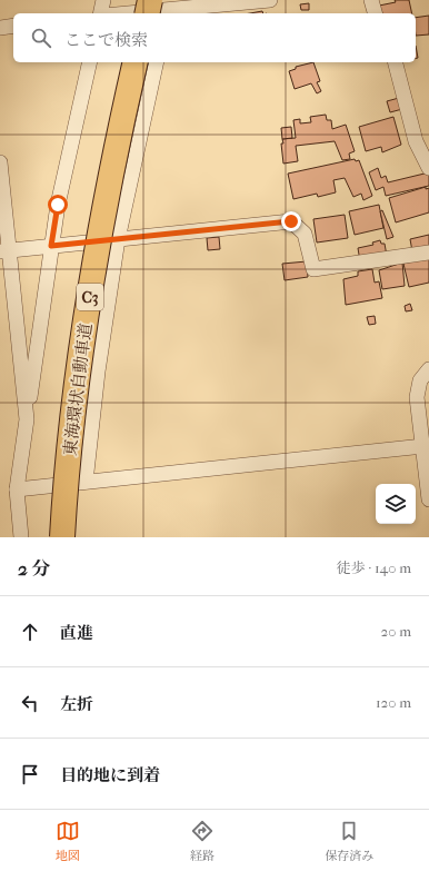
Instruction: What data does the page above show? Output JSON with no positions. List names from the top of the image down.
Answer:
{
  "streets": {
    "highway": ["C3", "東海環状自動車道"]
  },
  "page": {
    "search": "ここで検索",
    "heading": ["2 分", "徒歩 · 140 m"],
    "list": [
      ["直進", "20 m"],
      ["左折", "120 m"],
      "目的地に到着"
    ],
    "nav": ["地図", "経路", "保存済み"]
  }
}
